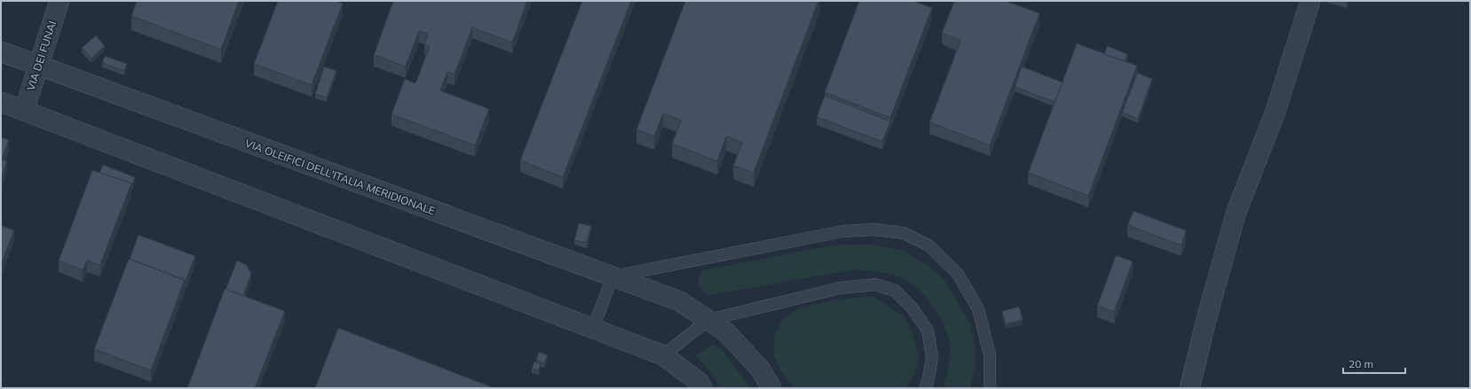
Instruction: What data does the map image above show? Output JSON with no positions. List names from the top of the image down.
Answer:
{
  "streets": {
    "street": ["VIA DEI FUNAI", "VIA OLEIFICI DELL'ITALIA MERIDIONALE"]
  },
  "crossings": [
    ["VIA DEI FUNAI", "VIA OLEIFICI DELL'ITALIA MERIDIONALE"]
  ],
  "scale_bar": "20 m"
}
